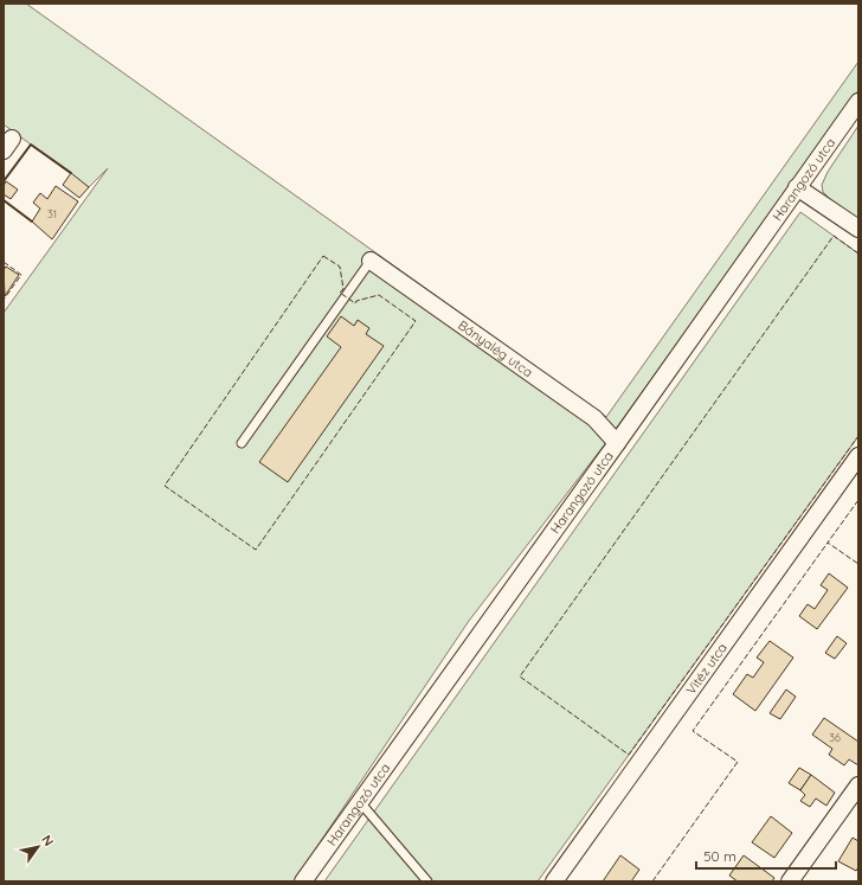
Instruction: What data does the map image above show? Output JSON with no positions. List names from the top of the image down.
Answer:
{
  "streets": {
    "street": ["Harangozó utca", "Bányalég utca", "Vitéz utca"]
  },
  "crossings": [
    ["Harangozó utca", "Bányalég utca"]
  ],
  "house_numbers": ["31", "36"],
  "scale_bar": "50 m",
  "north": "top right"
}
